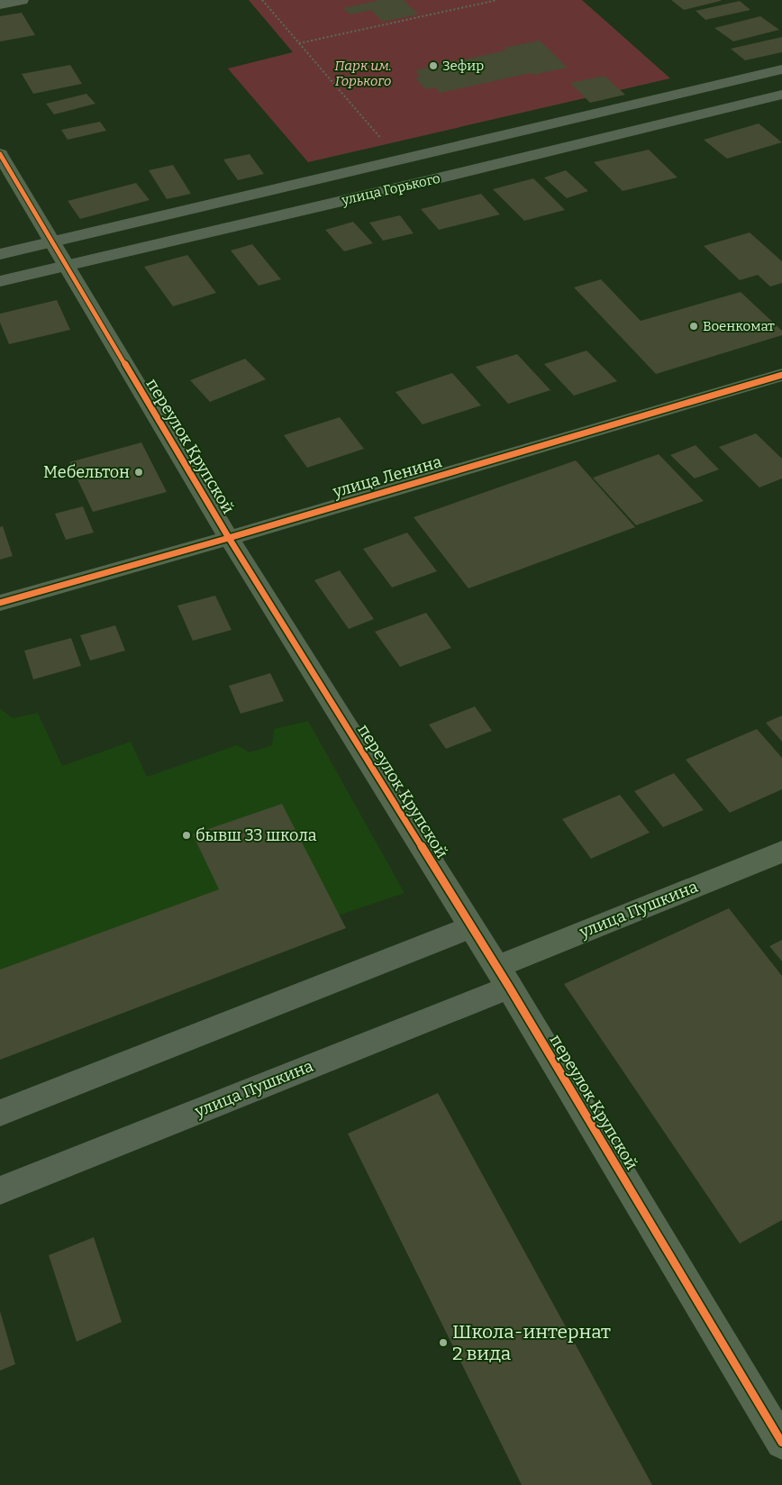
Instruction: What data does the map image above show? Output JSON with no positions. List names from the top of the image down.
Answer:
{
  "streets": {
    "street": [
      "улица Горького",
      "переулок Крупской",
      "улица Ленина",
      "улица Пушкина"
    ]
  },
  "crossings": [
    ["улица Горького", "переулок Крупской"],
    ["переулок Крупской", "улица Ленина"],
    ["переулок Крупской", "улица Пушкина"]
  ],
  "parks": ["Парк им. Горького"],
  "places": [
    "Зефир",
    "Военкомат",
    "Мебельтон",
    "бывш 33 школа",
    "Школа-интернат 2 вида"
  ]
}
